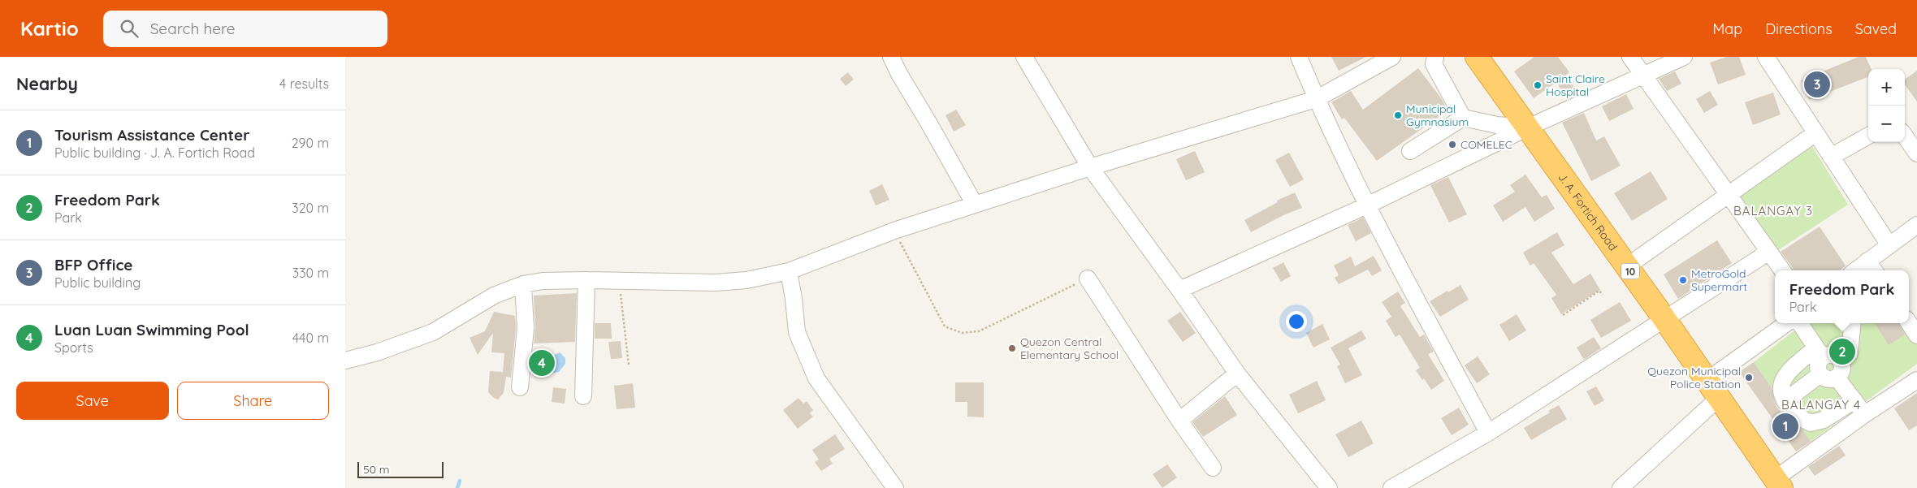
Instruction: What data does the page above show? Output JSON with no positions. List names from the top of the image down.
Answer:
{
  "streets": {
    "highway": ["J. A. Fortich Road", "10"]
  },
  "districts": ["BALANGAY 3", "BALANGAY 4"],
  "places": [
    "Saint Claire Hospital",
    "Municipal Gymnasium",
    "COMELEC",
    "MetroGold Supermart",
    "Quezon Central Elementary School",
    "Quezon Municipal Police Station"
  ],
  "scale_bar": "50 m",
  "page": {
    "header": "Kartio",
    "search": "Search here",
    "nav": ["Map", "Directions", "Saved"],
    "heading": ["Nearby", "4 results"],
    "map_buttons": ["+", "−"],
    "pins": [
      "3",
      "2",
      "4",
      "1"
    ],
    "list": [
      {
        "mark": "1",
        "name": "Tourism Assistance Center",
        "note": "Public building · J. A. Fortich Road",
        "value": "290 m"
      },
      {
        "mark": "2",
        "name": "Freedom Park",
        "note": "Park",
        "value": "320 m"
      },
      {
        "mark": "3",
        "name": "BFP Office",
        "note": "Public building",
        "value": "330 m"
      },
      {
        "mark": "4",
        "name": "Luan Luan Swimming Pool",
        "note": "Sports",
        "value": "440 m"
      }
    ],
    "popup": ["Freedom Park", "Park"],
    "buttons": ["Save", "Share"],
    "scale": "50 m"
  }
}
